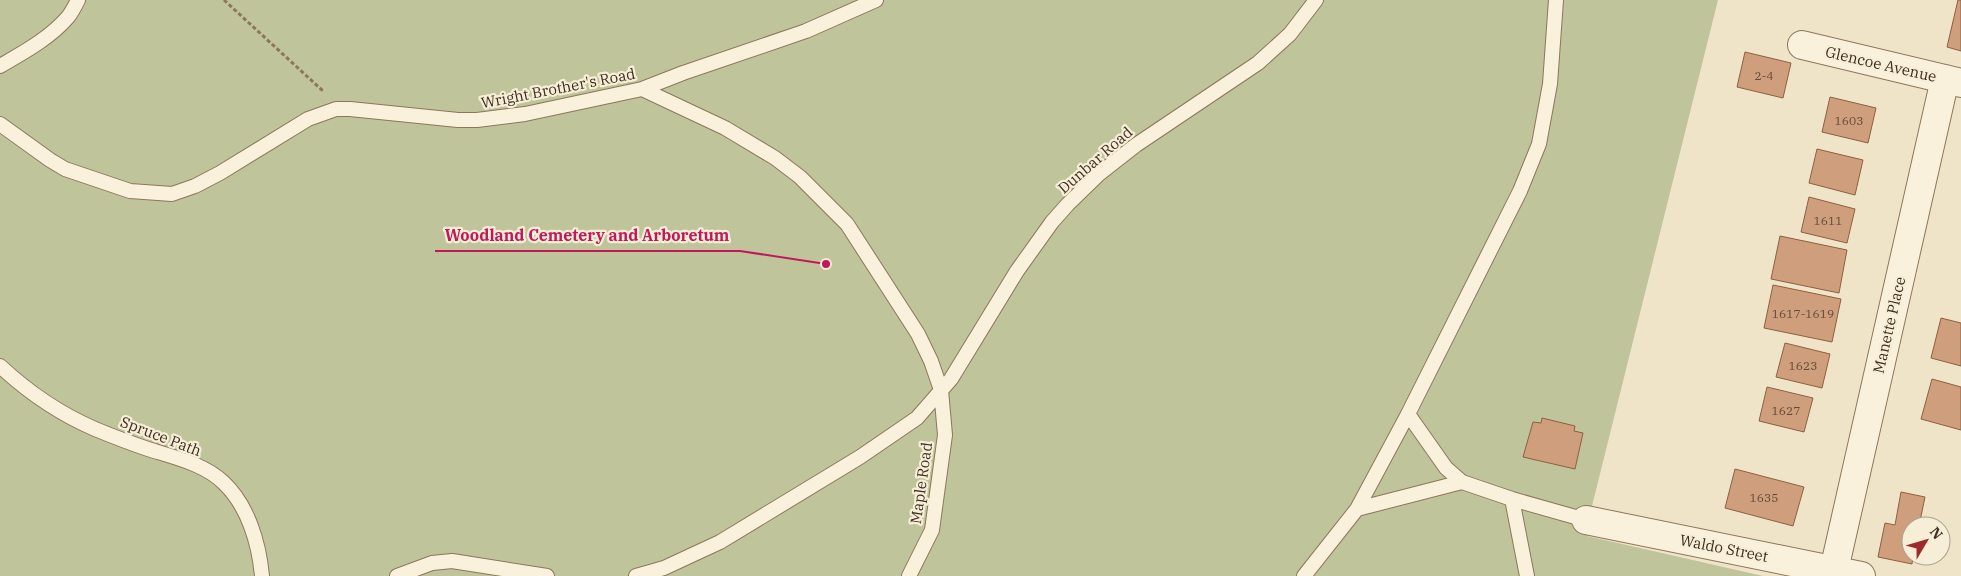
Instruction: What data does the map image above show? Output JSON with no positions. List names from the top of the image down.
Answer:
{
  "streets": {
    "street": ["Glencoe Avenue", "Manette Place", "Waldo Street"],
    "lane": [
      "Wright Brother's Road",
      "Dunbar Road",
      "Spruce Path",
      "Maple Road"
    ]
  },
  "crossings": [
    ["Glencoe Avenue", "Manette Place"],
    ["Wright Brother's Road", "Maple Road"],
    ["Dunbar Road", "Maple Road"],
    ["Manette Place", "Waldo Street"]
  ],
  "places": ["Woodland Cemetery and Arboretum"],
  "house_numbers": [
    "2-4",
    "1603",
    "1611",
    "1617-1619",
    "1623",
    "1627",
    "1635"
  ],
  "north": "top right"
}
